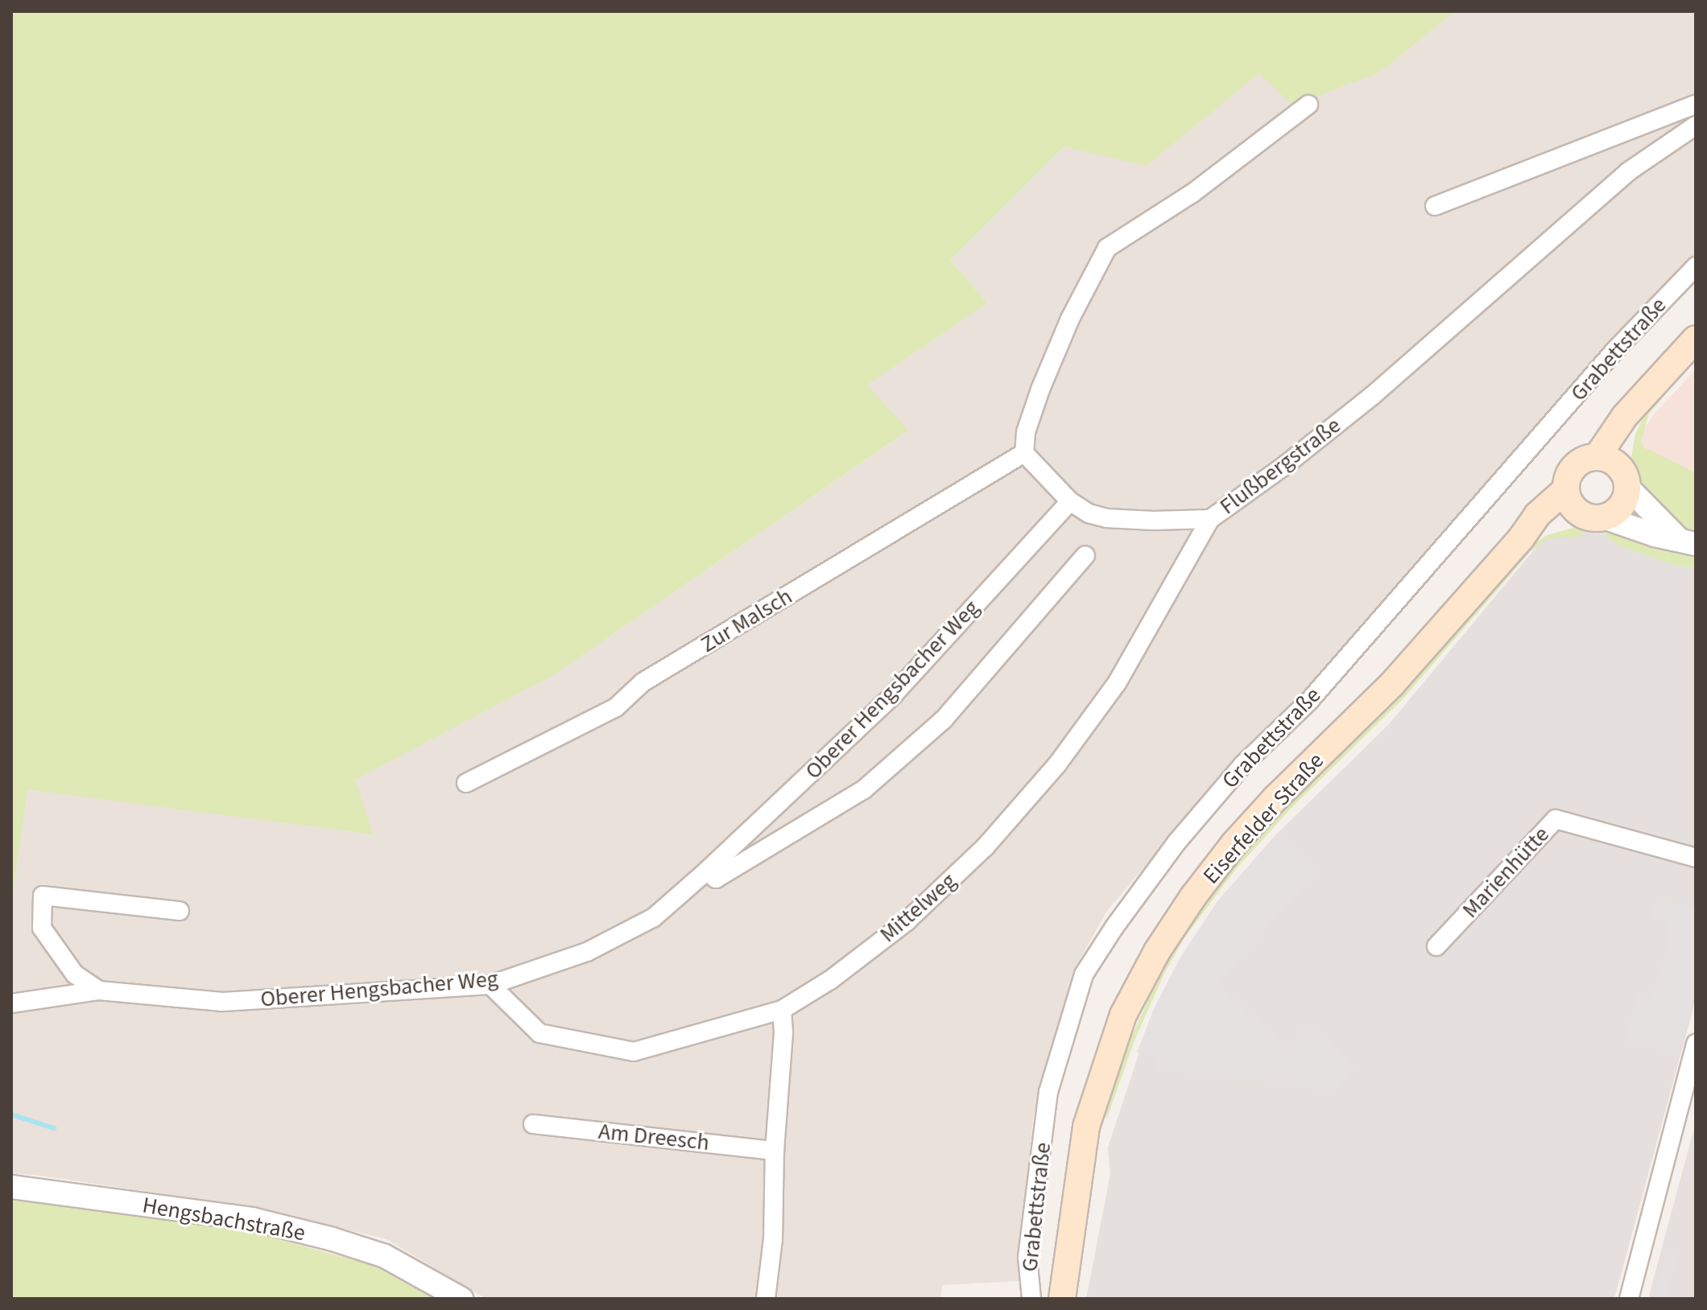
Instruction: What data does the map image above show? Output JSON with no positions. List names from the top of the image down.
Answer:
{
  "streets": {
    "main road": ["Eiserfelder Straße"],
    "street": [
      "Grabettstraße",
      "Flußbergstraße",
      "Zur Malsch",
      "Oberer Hengsbacher Weg",
      "Marienhütte",
      "Mittelweg",
      "Am Dreesch",
      "Hengsbachstraße"
    ]
  },
  "crossings": [
    ["Flußbergstraße", "Zur Malsch"],
    ["Flußbergstraße", "Oberer Hengsbacher Weg"],
    ["Flußbergstraße", "Mittelweg"],
    ["Oberer Hengsbacher Weg", "Mittelweg"]
  ]
}
